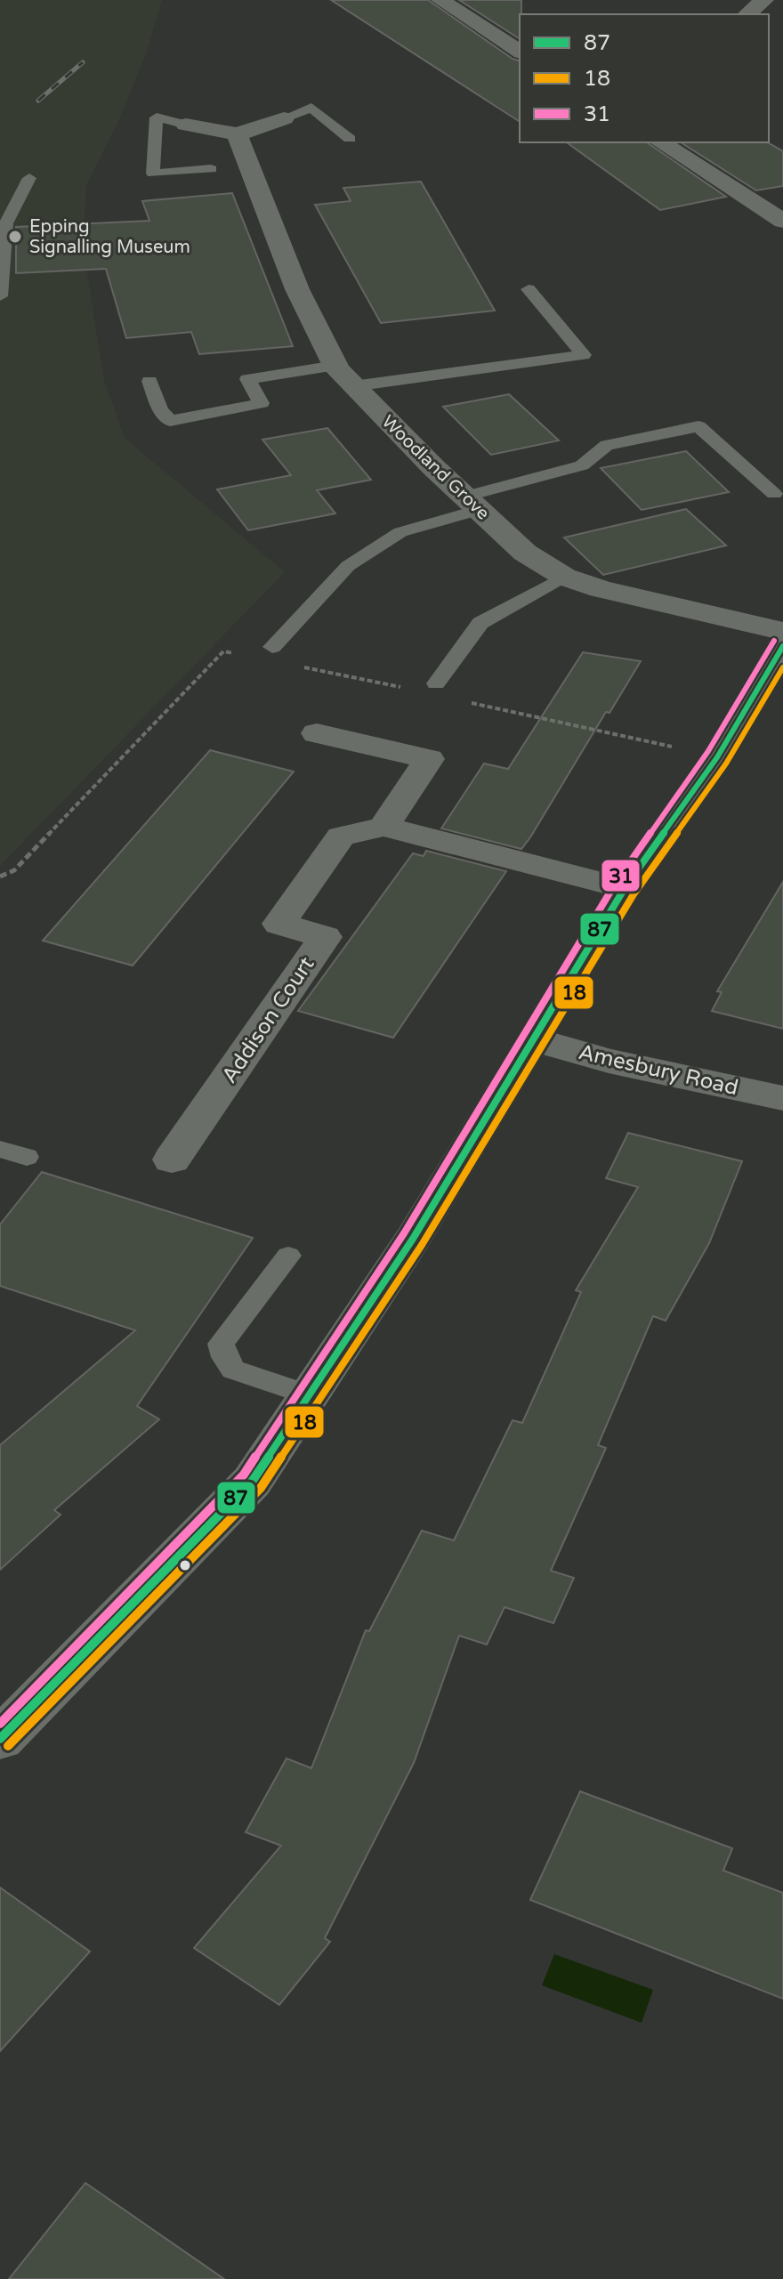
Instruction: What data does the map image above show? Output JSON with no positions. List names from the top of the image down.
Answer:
{
  "streets": {
    "street": ["Woodland Grove", "Addison Court", "Amesbury Road"]
  },
  "places": ["Epping Signalling Museum"],
  "lines": ["transit line 31", "transit line 87", "transit line 18"],
  "legend": ["87", "18", "31"]
}
